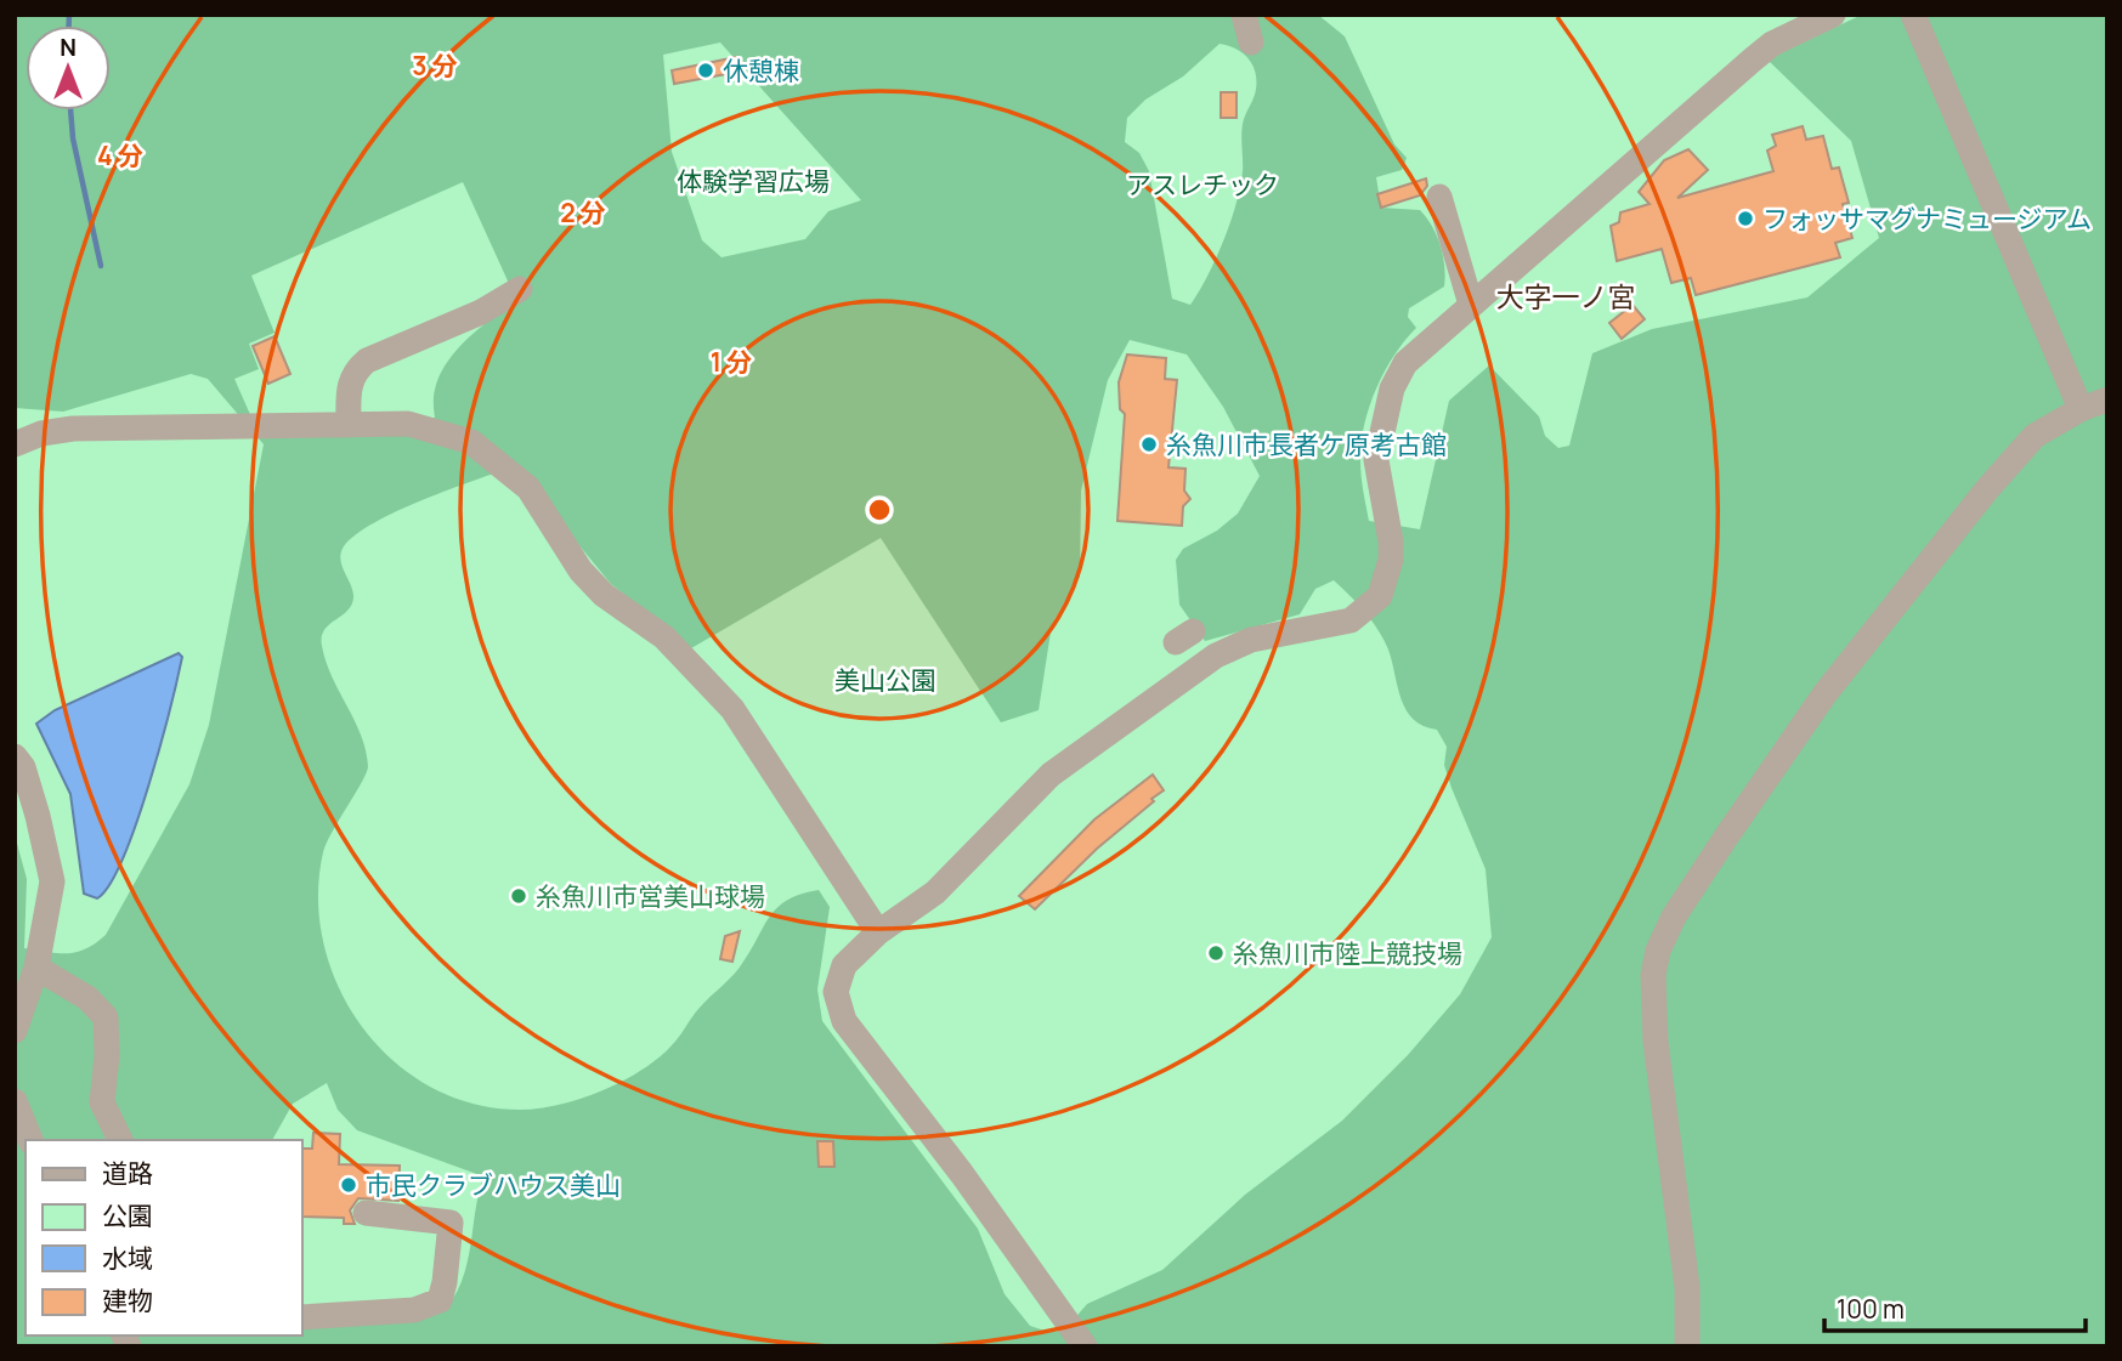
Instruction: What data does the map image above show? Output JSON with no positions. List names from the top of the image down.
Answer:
{
  "districts": ["大字一ノ宮"],
  "parks": ["体験学習広場", "アスレチック", "美山公園"],
  "places": [
    "休憩棟",
    "フォッサマグナミュージアム",
    "糸魚川市長者ケ原考古館",
    "糸魚川市営美山球場",
    "糸魚川市陸上競技場",
    "市民クラブハウス美山"
  ],
  "legend": [
    "道路",
    "公園",
    "水域",
    "建物"
  ],
  "scale_bar": "100 m",
  "north": "top",
  "rings": [
    "3 分",
    "4 分",
    "2 分",
    "1 分"
  ]
}
